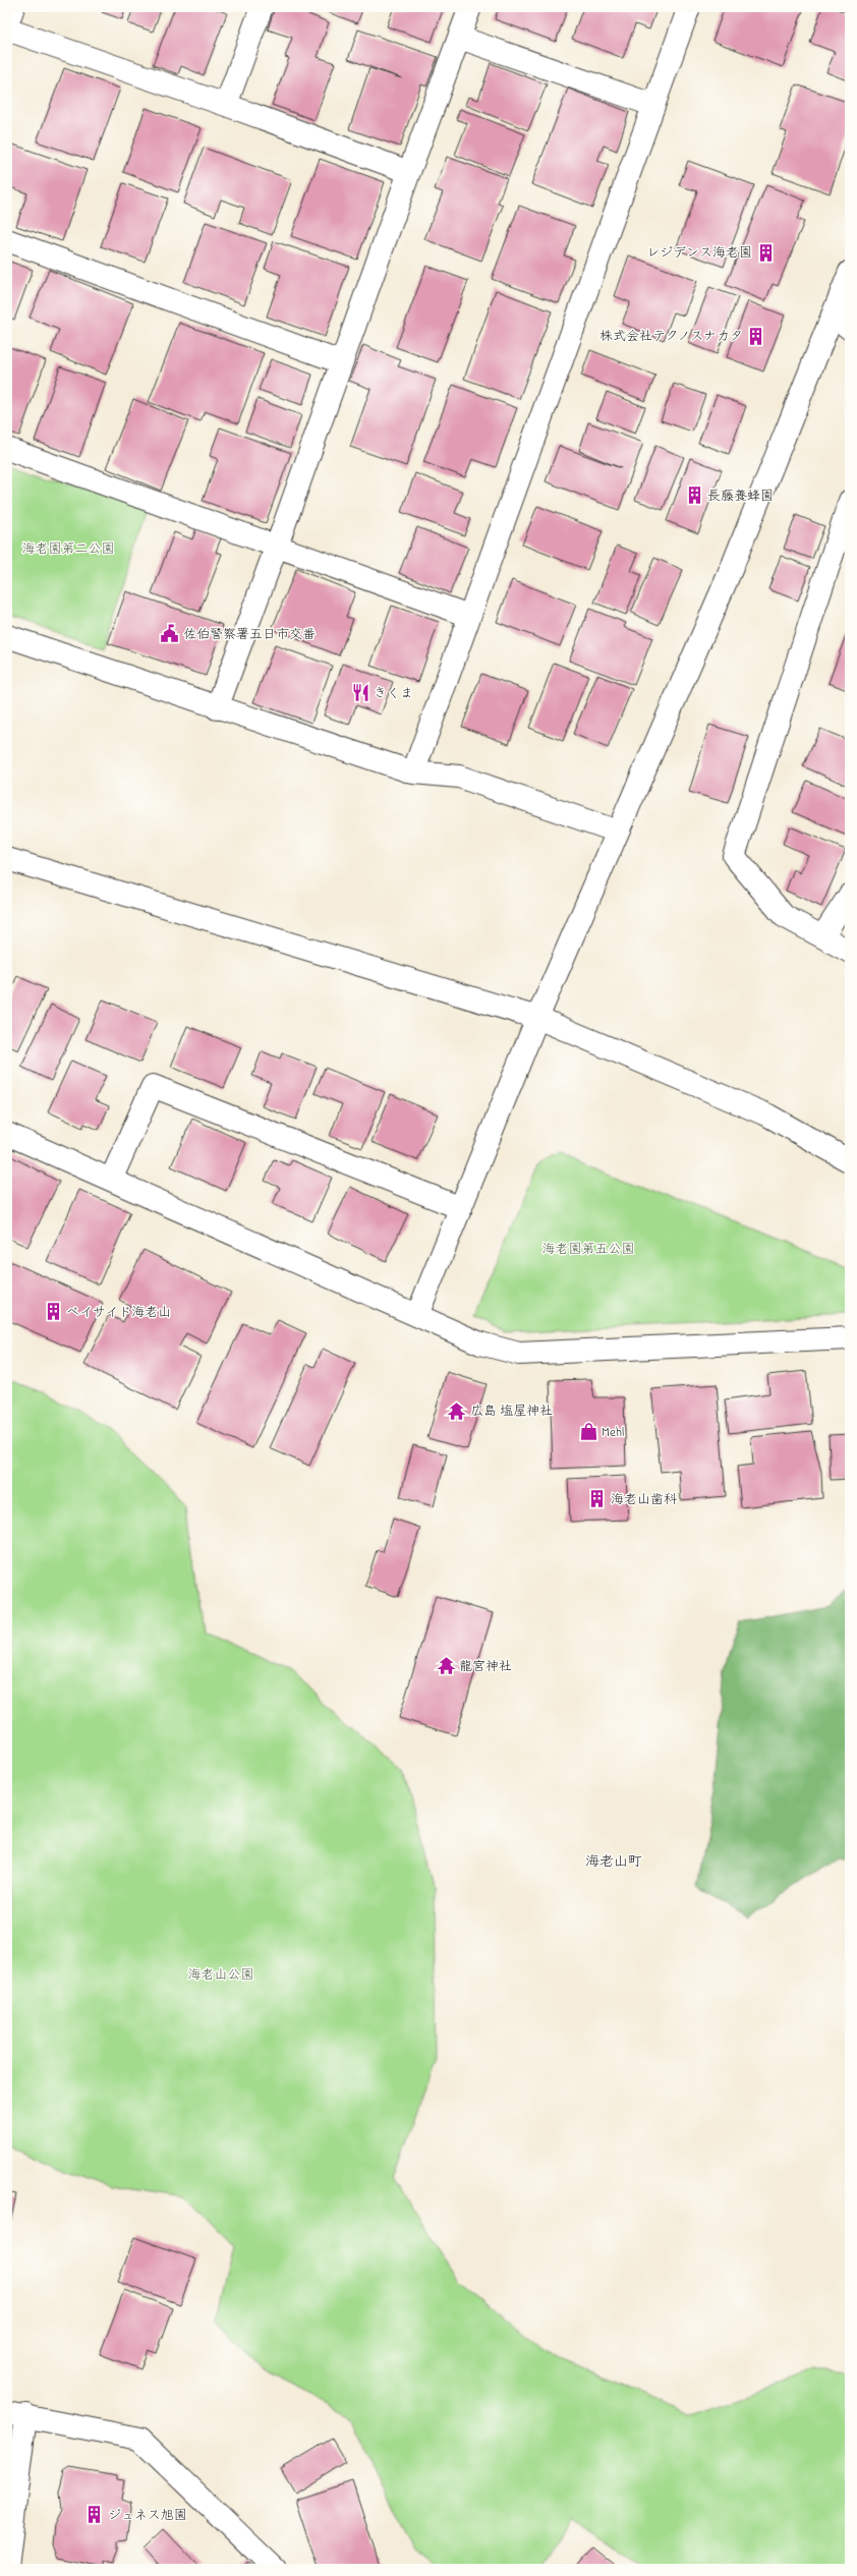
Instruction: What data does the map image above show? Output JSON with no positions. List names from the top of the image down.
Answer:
{
  "districts": ["海老山町"],
  "parks": ["海老園第二公園", "海老園第五公園", "海老山公園"],
  "places": {
    "building": [
      "レジデンス海老園",
      "株式会社テクノスナカタ",
      "長藤養蜂園",
      "ベイサイド海老山",
      "海老山歯科",
      "ジュネス旭園"
    ],
    "public building": ["佐伯警察署五日市交番"],
    "restaurant": ["きくま"],
    "temple": ["広島 塩屋神社", "龍宮神社"],
    "shop": ["Mehl"]
  }
}
